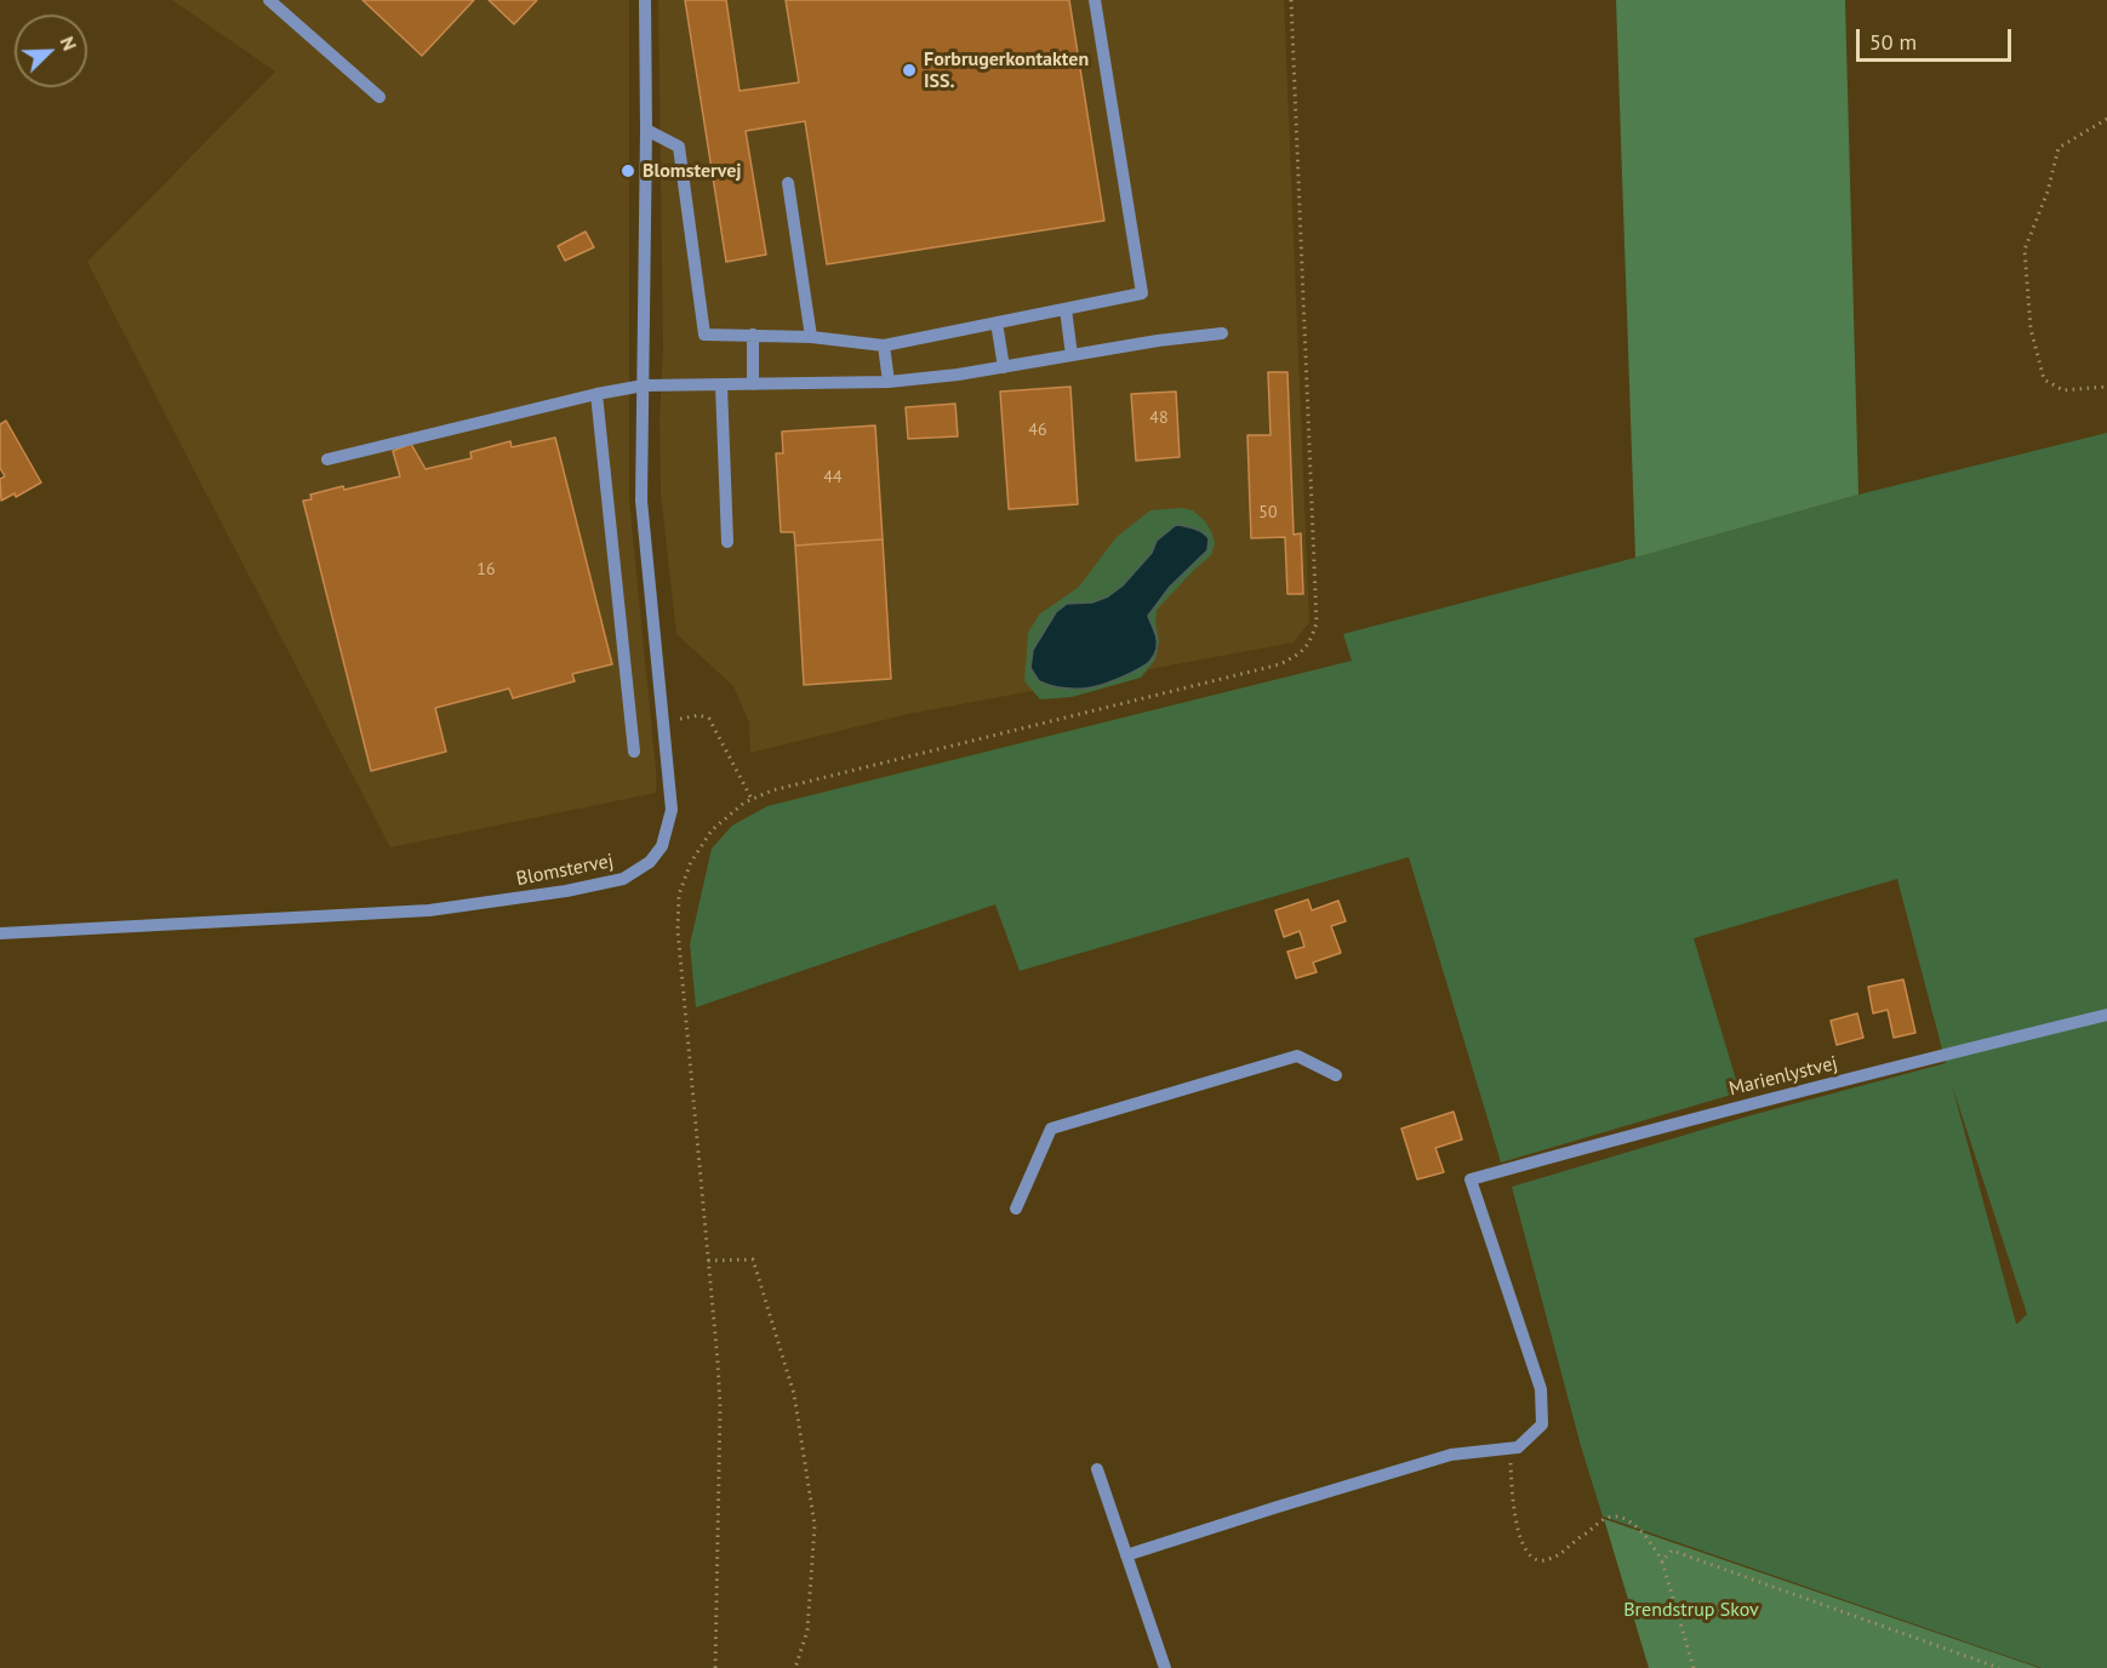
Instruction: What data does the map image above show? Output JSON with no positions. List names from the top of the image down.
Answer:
{
  "streets": {
    "street": ["Blomstervej", "Marienlystvej"]
  },
  "parks": ["Brendstrup Skov"],
  "places": ["Forbrugerkontakten ISS.", "Blomstervej"],
  "house_numbers": [
    "48",
    "46",
    "44",
    "50",
    "16"
  ],
  "scale_bar": "50 m",
  "north": "top right"
}
